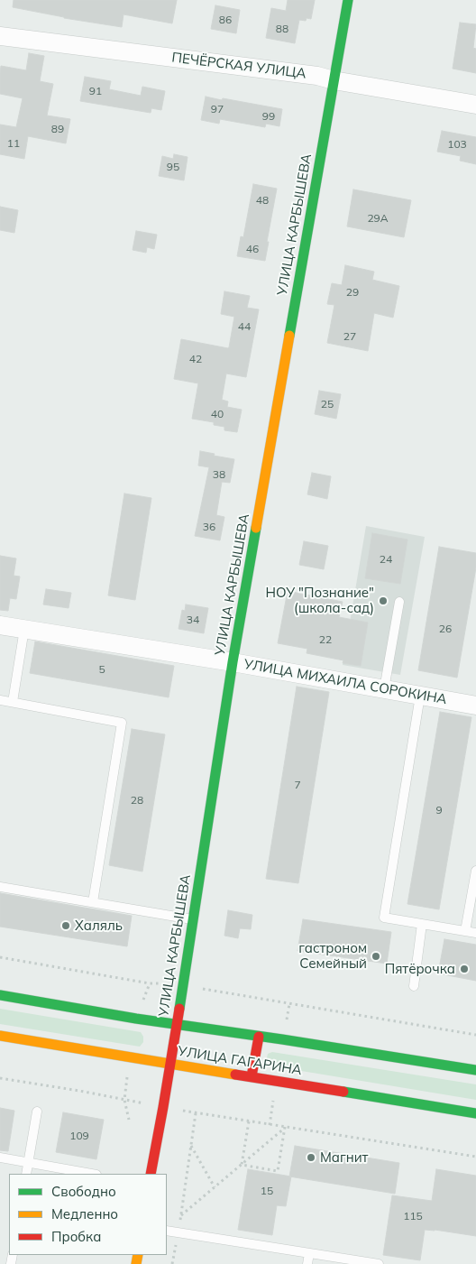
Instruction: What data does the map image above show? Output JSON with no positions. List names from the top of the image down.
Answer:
{
  "streets": {
    "street": [
      "ПЕЧЁРСКАЯ УЛИЦА",
      "УЛИЦА КАРБЫШЕВА",
      "УЛИЦА МИХАИЛА СОРОКИНА",
      "УЛИЦА ГАГАРИНА"
    ]
  },
  "crossings": [
    ["ПЕЧЁРСКАЯ УЛИЦА", "УЛИЦА КАРБЫШЕВА"],
    ["УЛИЦА КАРБЫШЕВА", "УЛИЦА МИХАИЛА СОРОКИНА"],
    ["УЛИЦА КАРБЫШЕВА", "УЛИЦА ГАГАРИНА"]
  ],
  "places": [
    "НОУ \"Познание\" (школа-сад)",
    "Халяль",
    "гастроном Семейный",
    "Пятёрочка",
    "Магнит"
  ],
  "house_numbers": [
    "86",
    "88",
    "91",
    "97",
    "99",
    "89",
    "11",
    "103",
    "95",
    "48",
    "29А",
    "46",
    "29",
    "44",
    "27",
    "42",
    "25",
    "40",
    "38",
    "36",
    "24",
    "34",
    "26",
    "22",
    "5",
    "7",
    "28",
    "9",
    "109",
    "15",
    "115"
  ],
  "legend": ["Свободно", "Медленно", "Пробка"]
}
